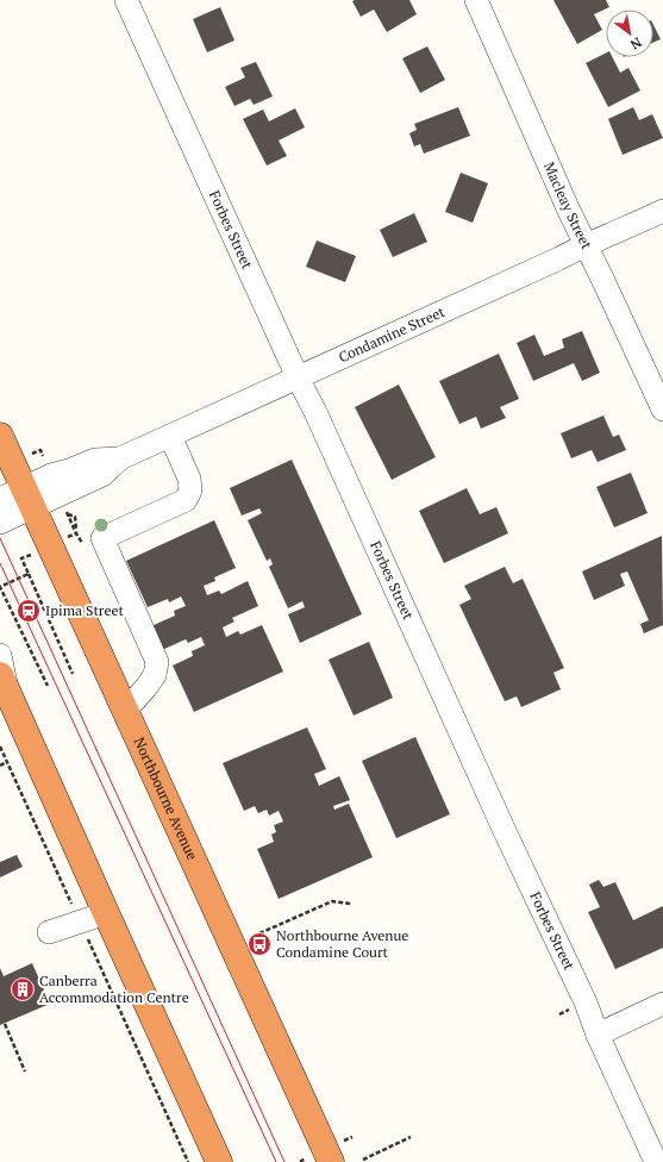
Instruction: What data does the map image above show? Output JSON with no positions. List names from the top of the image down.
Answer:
{
  "streets": {
    "highway": ["Northbourne Avenue"],
    "street": ["Macleay Street", "Forbes Street", "Condamine Street"]
  },
  "crossings": [
    ["Macleay Street", "Condamine Street"],
    ["Forbes Street", "Condamine Street"],
    ["Condamine Street", "Northbourne Avenue"]
  ],
  "places": {
    "station": ["Ipima Street"],
    "bus stop": ["Northbourne Avenue Condamine Court"],
    "building": ["Canberra Accommodation Centre"]
  },
  "north": "bottom right"
}
